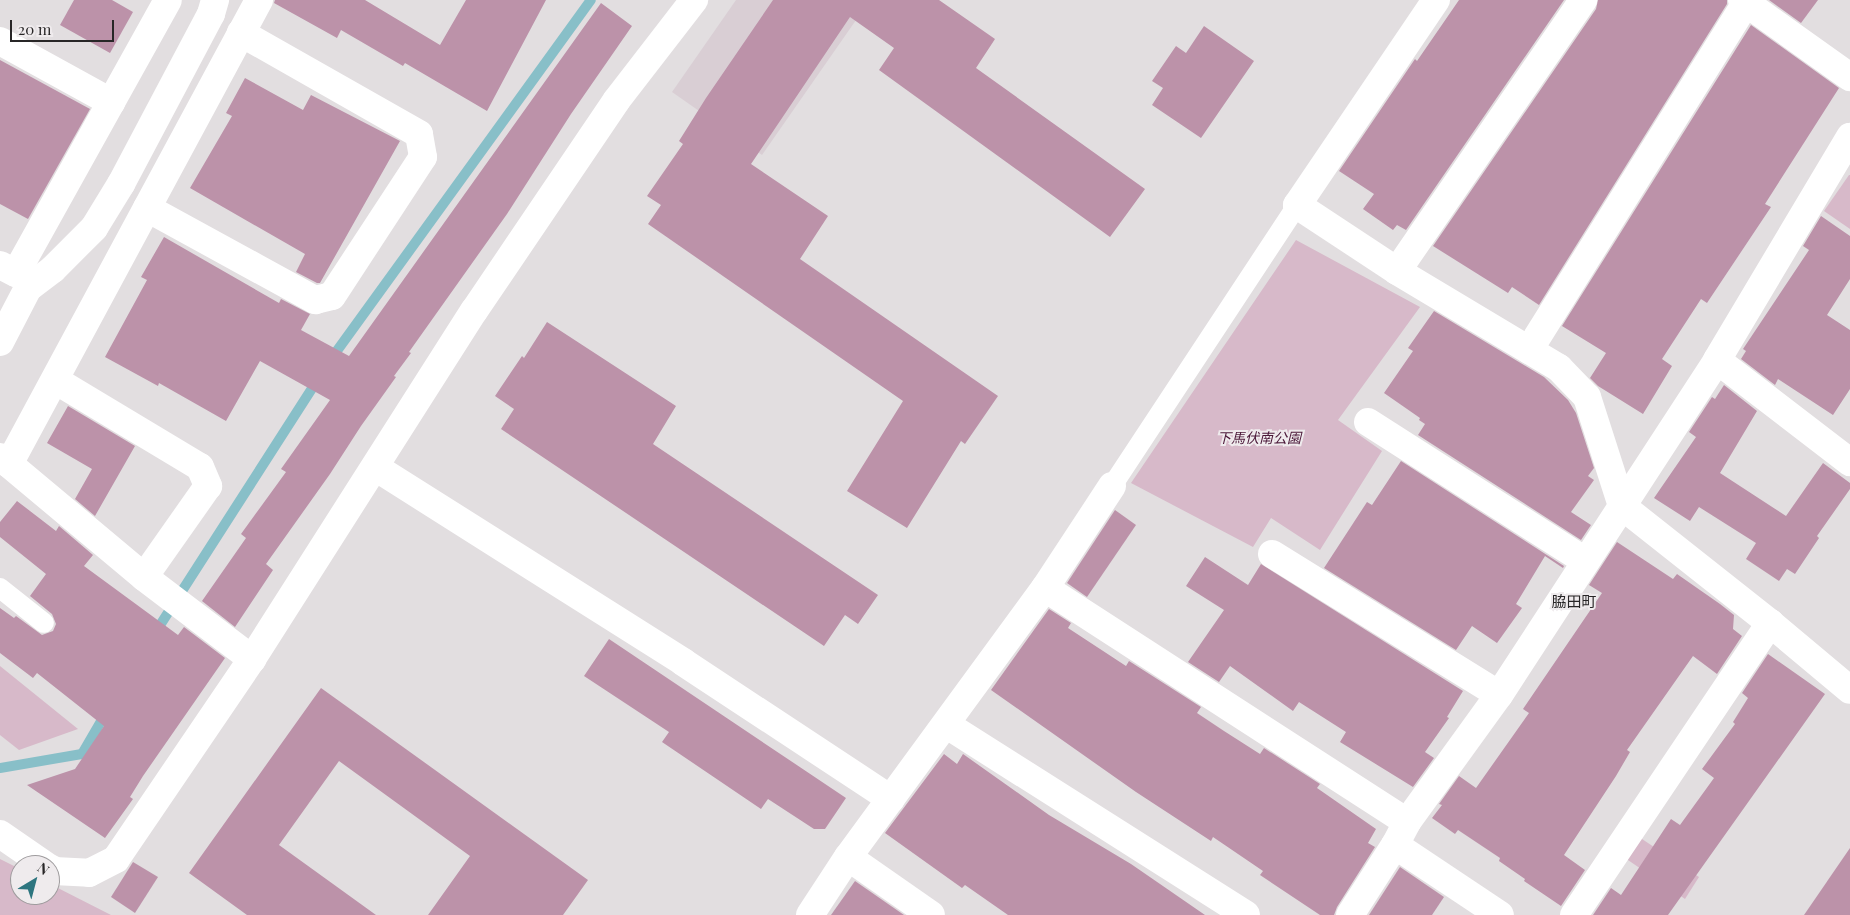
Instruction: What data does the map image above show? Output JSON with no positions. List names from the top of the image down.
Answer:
{
  "districts": ["脇田町"],
  "parks": ["下馬伏南公園"],
  "scale_bar": "20 m",
  "north": "top right"
}
